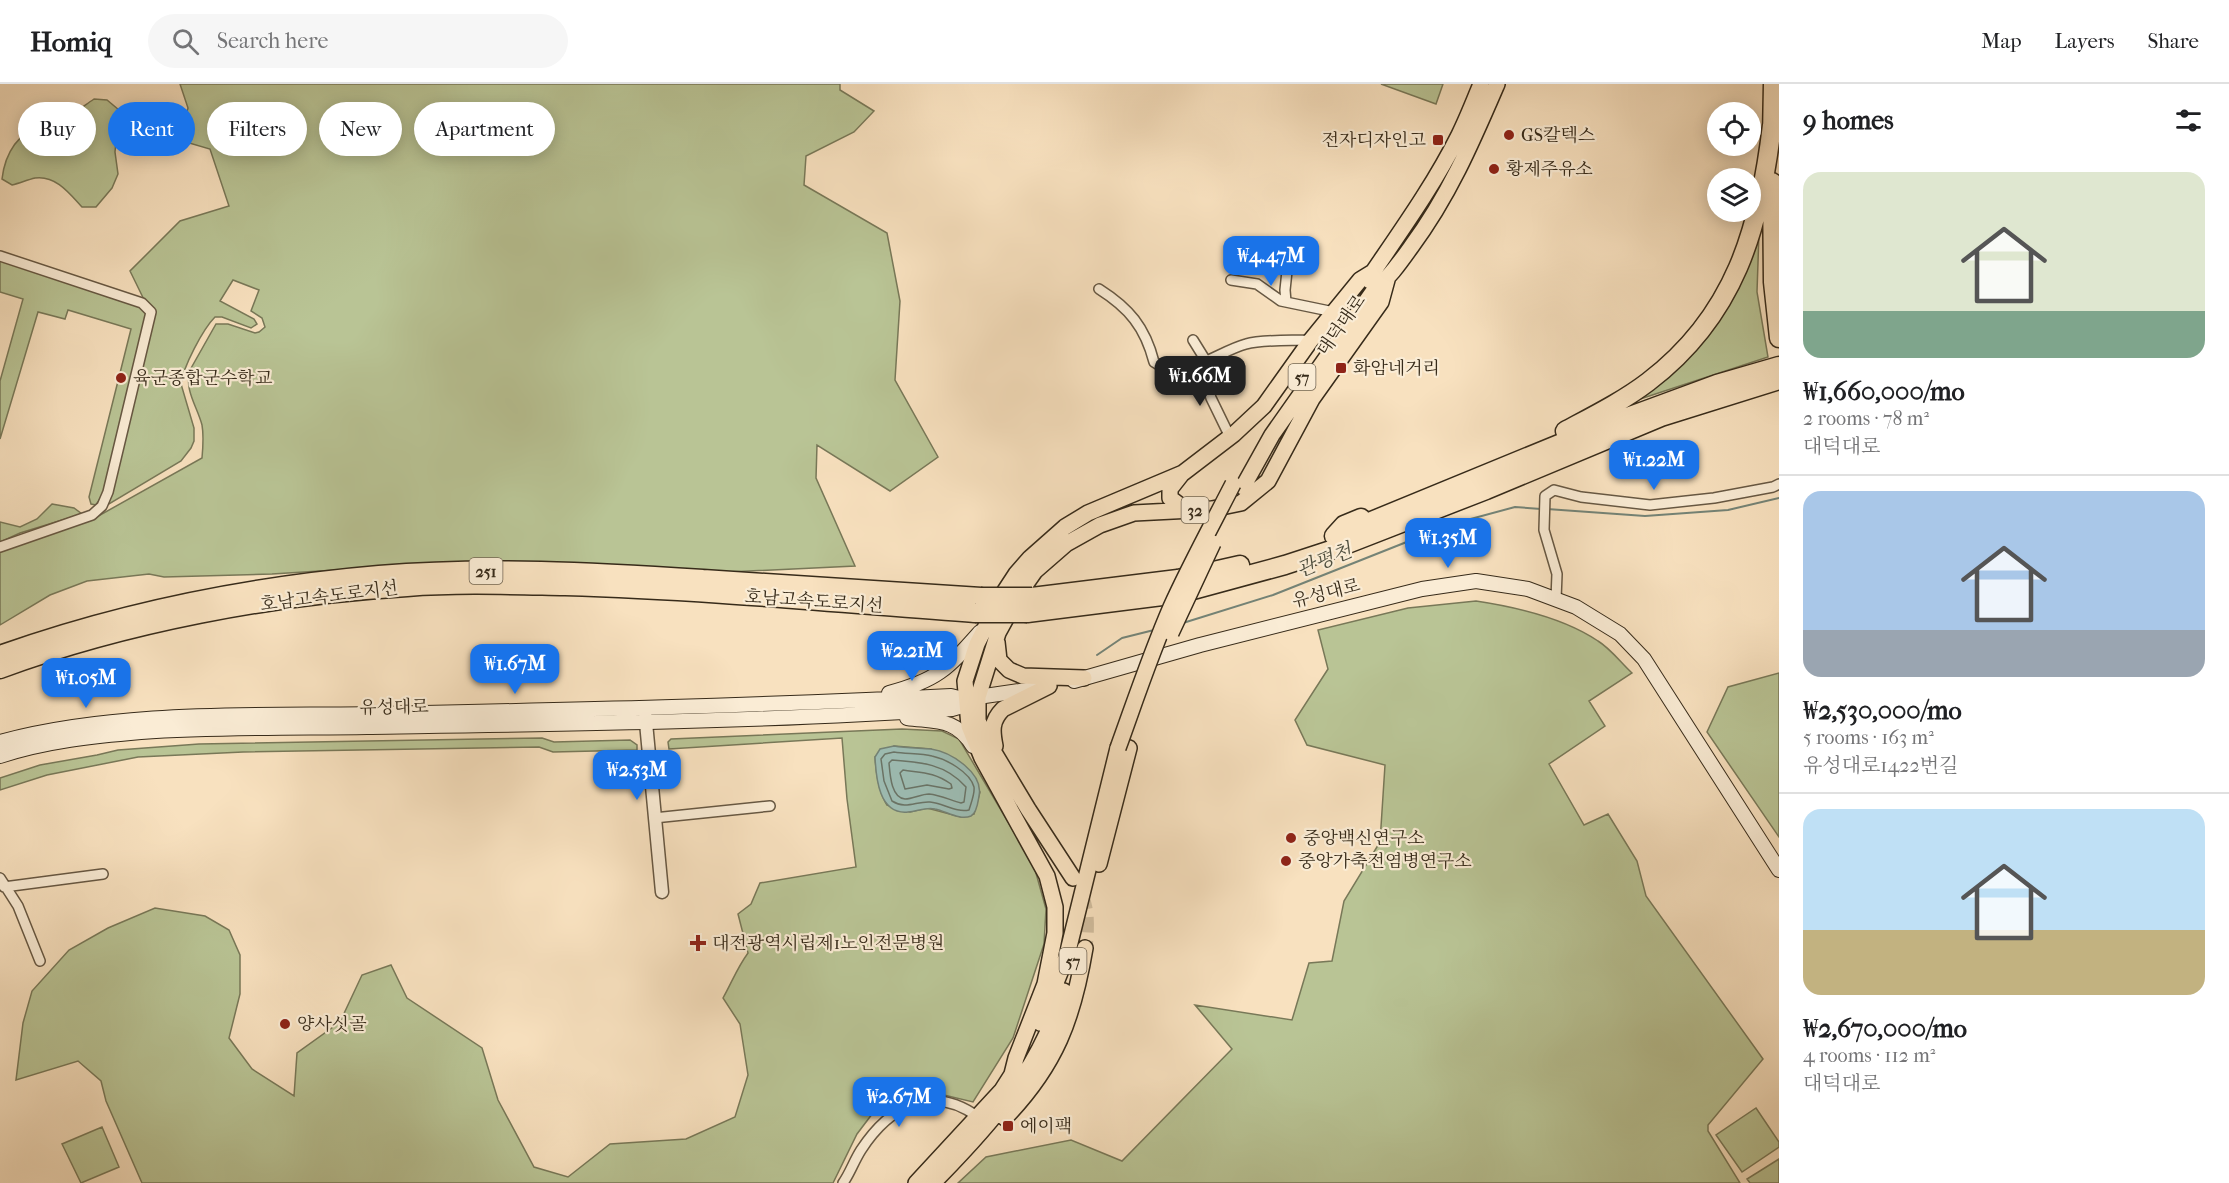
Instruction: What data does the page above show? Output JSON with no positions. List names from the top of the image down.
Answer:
{
  "streets": {
    "highway": ["251", "호남고속도로지선"],
    "main road": [
      "대덕대로",
      "57",
      "32",
      "유성대로"
    ]
  },
  "crossings": [
    ["대덕대로", "57"],
    ["대덕대로", "32"],
    ["대덕대로", "유성대로"],
    ["대덕대로", "호남고속도로지선"],
    ["32", "유성대로"],
    ["32", "호남고속도로지선"]
  ],
  "water": ["관평천"],
  "places": {
    "other": [
      "GS칼텍스",
      "황제주유소",
      "육군종합군수학교",
      "중앙백신연구소",
      "중앙가축전염병연구소",
      "양사싯골"
    ],
    "transit": ["전자디자인고", "화암네거리", "에이팩"],
    "health": ["대전광역시립제1노인전문병원"]
  },
  "page": {
    "header": "Homiq",
    "search": "Search here",
    "nav": ["Map", "Layers", "Share"],
    "heading": "9 homes",
    "chip": [
      "Buy",
      "Rent",
      "Filters",
      "New",
      "Apartment"
    ],
    "list": [
      {
        "name": "₩1,660,000/mo",
        "note": "2 rooms · 78 m² · 대덕대로"
      },
      {
        "name": "₩2,530,000/mo",
        "note": "5 rooms · 163 m² · 유성대로1422번길"
      },
      {
        "name": "₩2,670,000/mo",
        "note": "4 rooms · 112 m² · 대덕대로"
      }
    ],
    "price": [
      "₩4.47M",
      "₩1.66M",
      "₩1.22M",
      "₩1.35M",
      "₩2.21M",
      "₩1.67M",
      "₩1.05M",
      "₩2.53M",
      "₩2.67M"
    ]
  }
}
